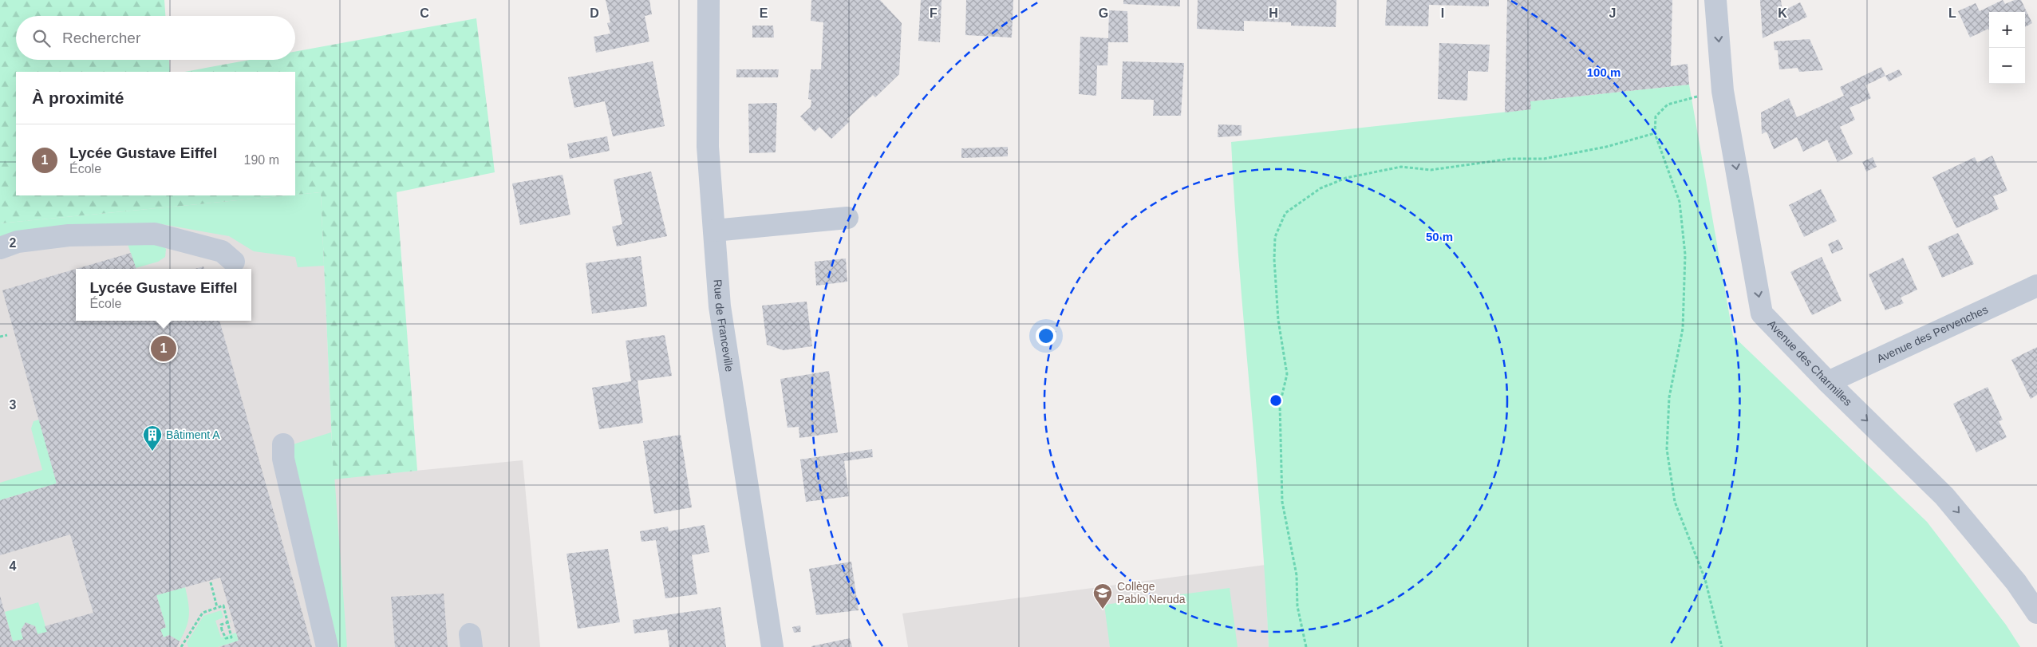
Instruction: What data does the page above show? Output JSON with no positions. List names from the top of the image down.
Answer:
{
  "streets": {
    "street": ["Rue de Franceville", "Avenue des Pervenches", "Avenue des Charmilles"]
  },
  "crossings": [
    ["Avenue des Pervenches", "Avenue des Charmilles"]
  ],
  "one_way": ["Avenue des Charmilles"],
  "places": {
    "building": ["Bâtiment A"],
    "school or university": ["Collège Pablo Neruda"]
  },
  "page": {
    "map_buttons": ["+", "−"],
    "search": "Rechercher",
    "heading": "À proximité",
    "list": [
      {
        "mark": "1",
        "name": "Lycée Gustave Eiffel",
        "note": "École",
        "value": "190 m"
      }
    ],
    "popup": ["Lycée Gustave Eiffel", "École"],
    "pins": "1"
  },
  "grid": {
    "columns": [
      "C",
      "D",
      "E",
      "F",
      "G",
      "H",
      "I",
      "J",
      "K",
      "L"
    ],
    "rows": ["2", "3", "4"]
  },
  "rings": ["100 m", "50 m"]
}
